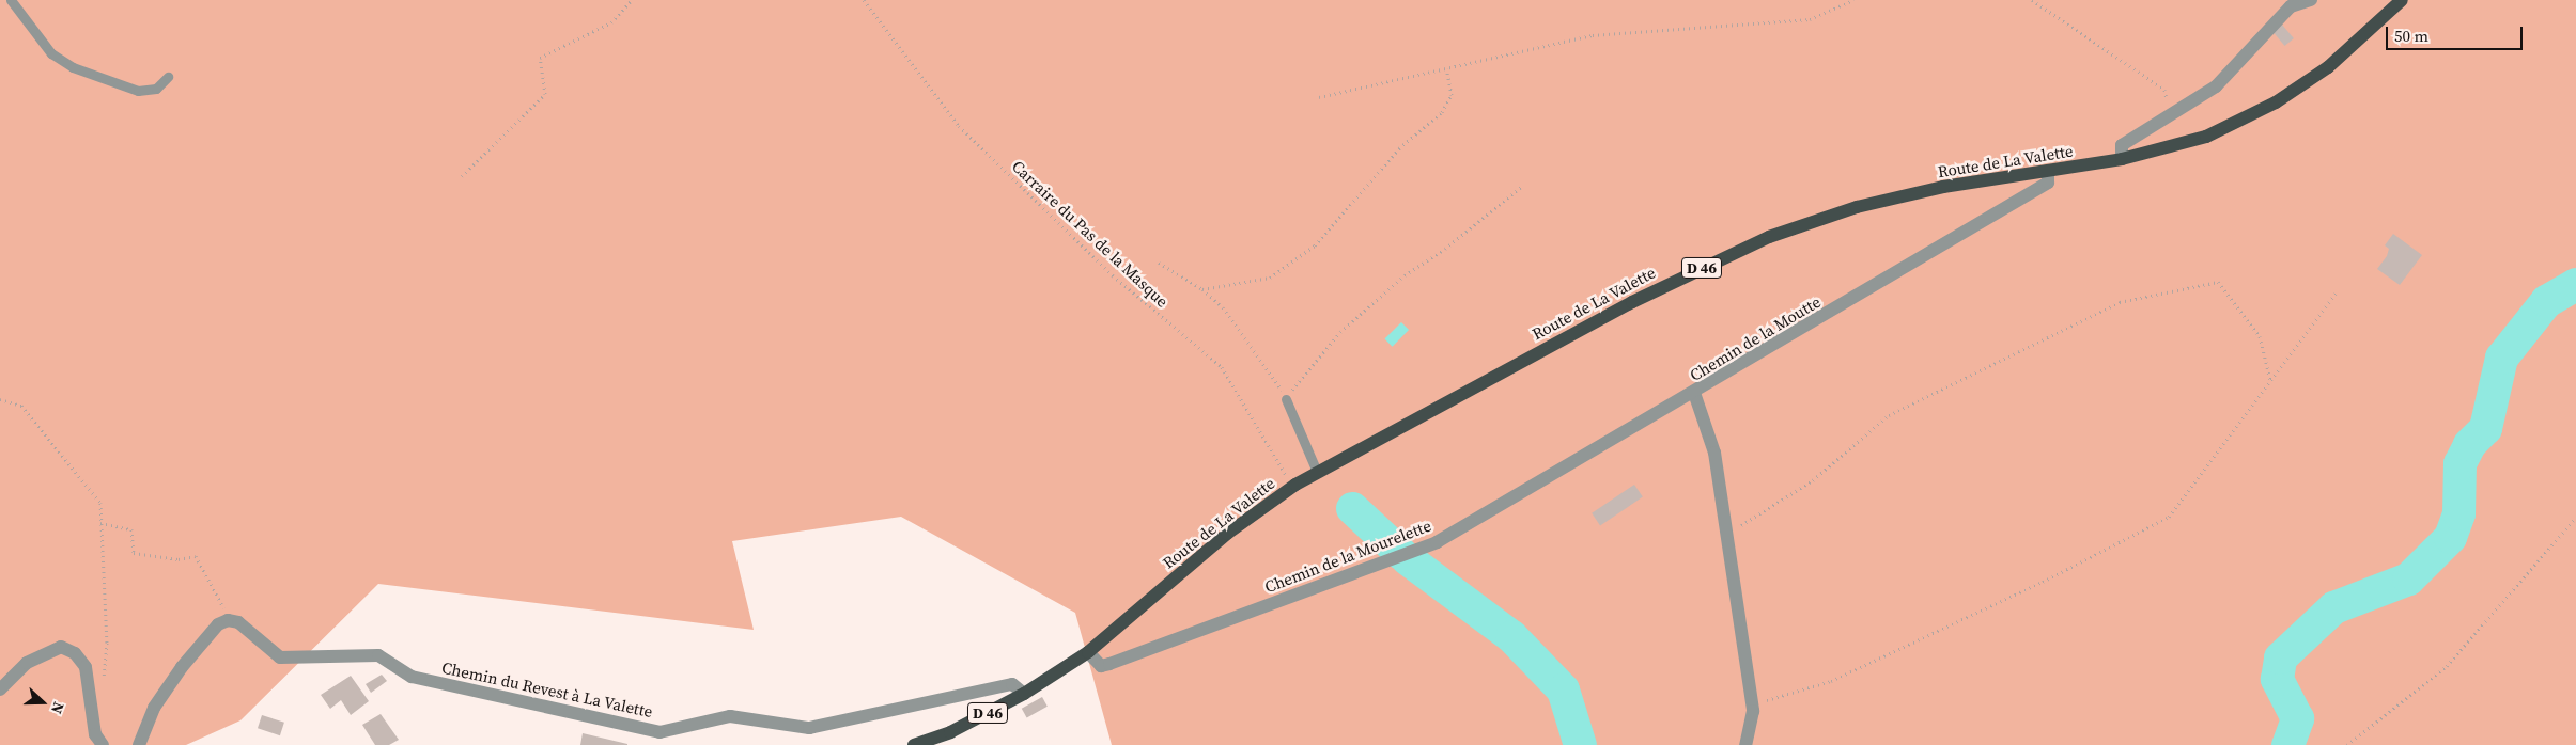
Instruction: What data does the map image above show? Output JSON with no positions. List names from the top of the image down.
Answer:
{
  "streets": {
    "main road": ["Route de La Valette", "D 46"],
    "street": ["Chemin de la Moutte", "Chemin de la Mourelette", "Chemin du Revest à La Valette"],
    "path": ["Carraire du Pas de la Masque"]
  },
  "crossings": [
    ["Route de La Valette", "Carraire du Pas de la Masque"],
    ["Route de La Valette", "D 46"],
    ["Route de La Valette", "Chemin de la Moutte"],
    ["Route de La Valette", "Chemin de la Mourelette"],
    ["Route de La Valette", "Chemin du Revest à La Valette"],
    ["D 46", "Chemin du Revest à La Valette"],
    ["Chemin de la Moutte", "Chemin de la Mourelette"]
  ],
  "scale_bar": "50 m",
  "north": "right"
}
